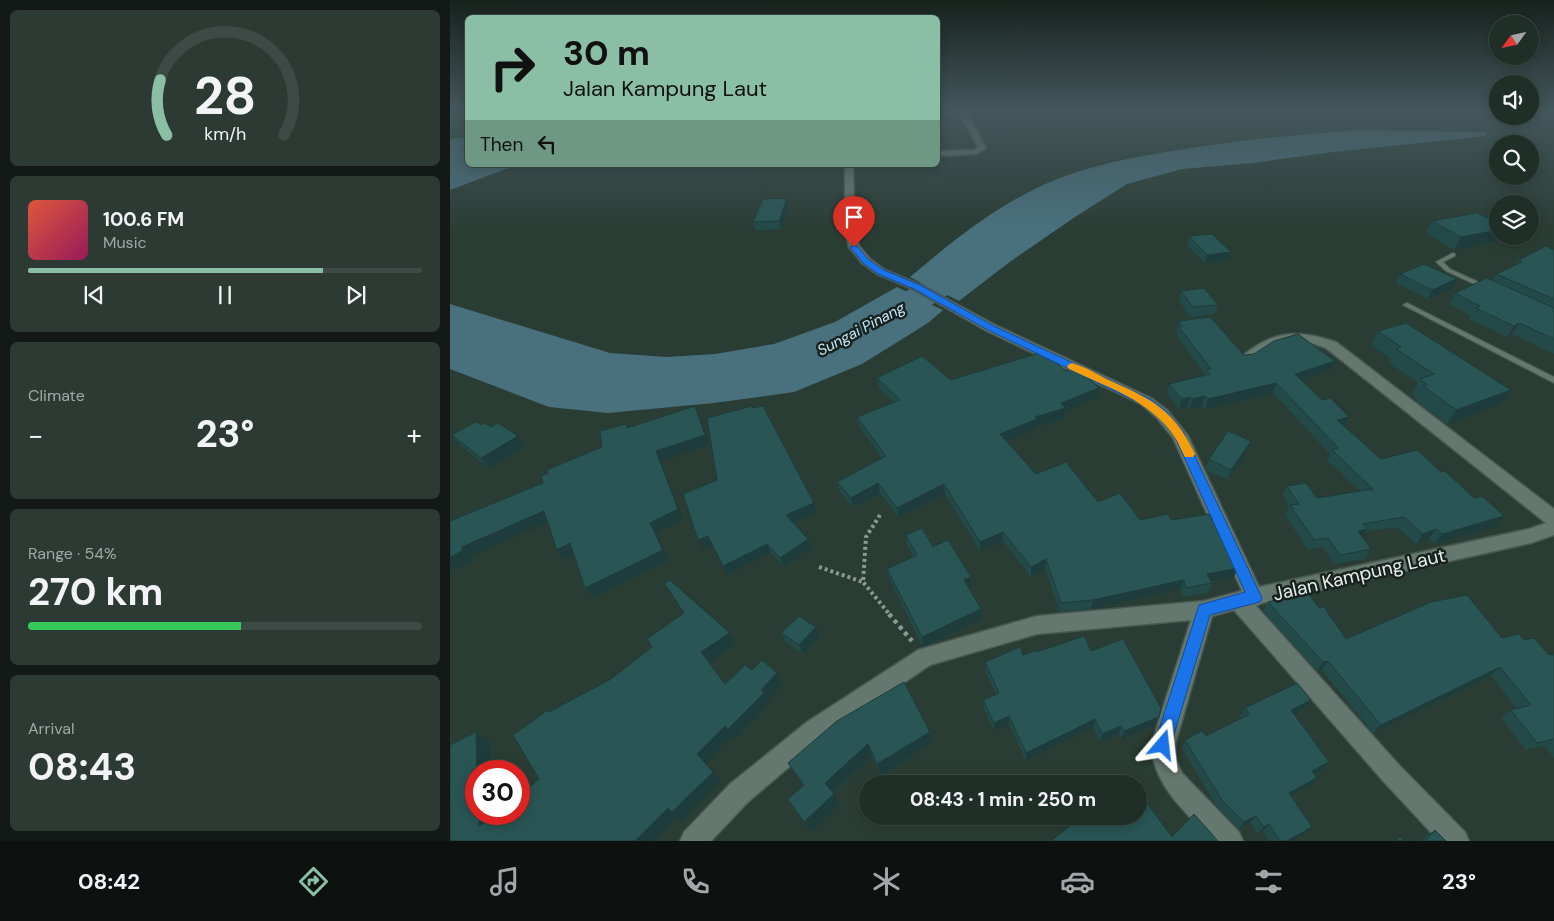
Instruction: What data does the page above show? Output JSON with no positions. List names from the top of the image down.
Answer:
{
  "streets": {
    "street": ["Jalan Kampung Laut"]
  },
  "water": ["Sungai Pinang"],
  "north": "bottom left",
  "page": {
    "turn": ["30 m", "Jalan Kampung Laut"],
    "then": "Then",
    "song": ["100.6 FM", "Music"],
    "tile": [
      "Climate",
      ["Range · 54%", "270 km"],
      ["Arrival", "08:43"]
    ],
    "heat": ["−", "23°", "+"],
    "limit": "30",
    "trip": "08:43 · 1 min · 250 m",
    "tabs": ["08:42", "23°"],
    "gauge": ["28", "km/h"]
  }
}
